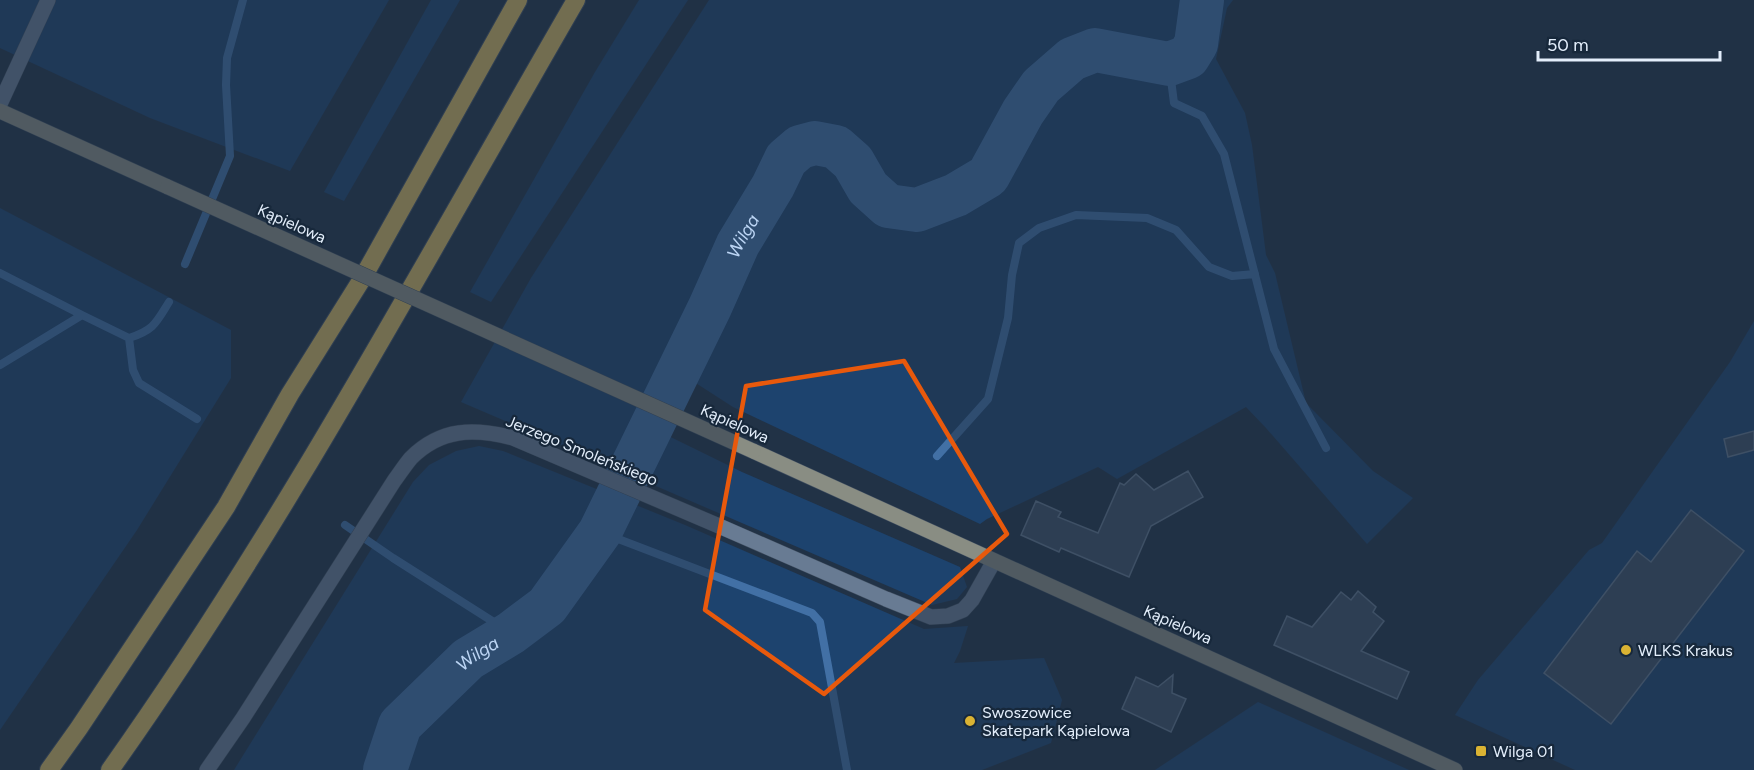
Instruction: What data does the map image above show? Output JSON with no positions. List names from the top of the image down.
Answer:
{
  "streets": {
    "street": ["Kąpielowa", "Jerzego Smoleńskiego"]
  },
  "crossings": [
    ["Kąpielowa", "Jerzego Smoleńskiego"]
  ],
  "water": ["Wilga"],
  "places": {
    "other": ["WLKS Krakus", "Swoszowice Skatepark Kąpielowa"],
    "transit": ["Wilga 01"]
  },
  "scale_bar": "50 m"
}
